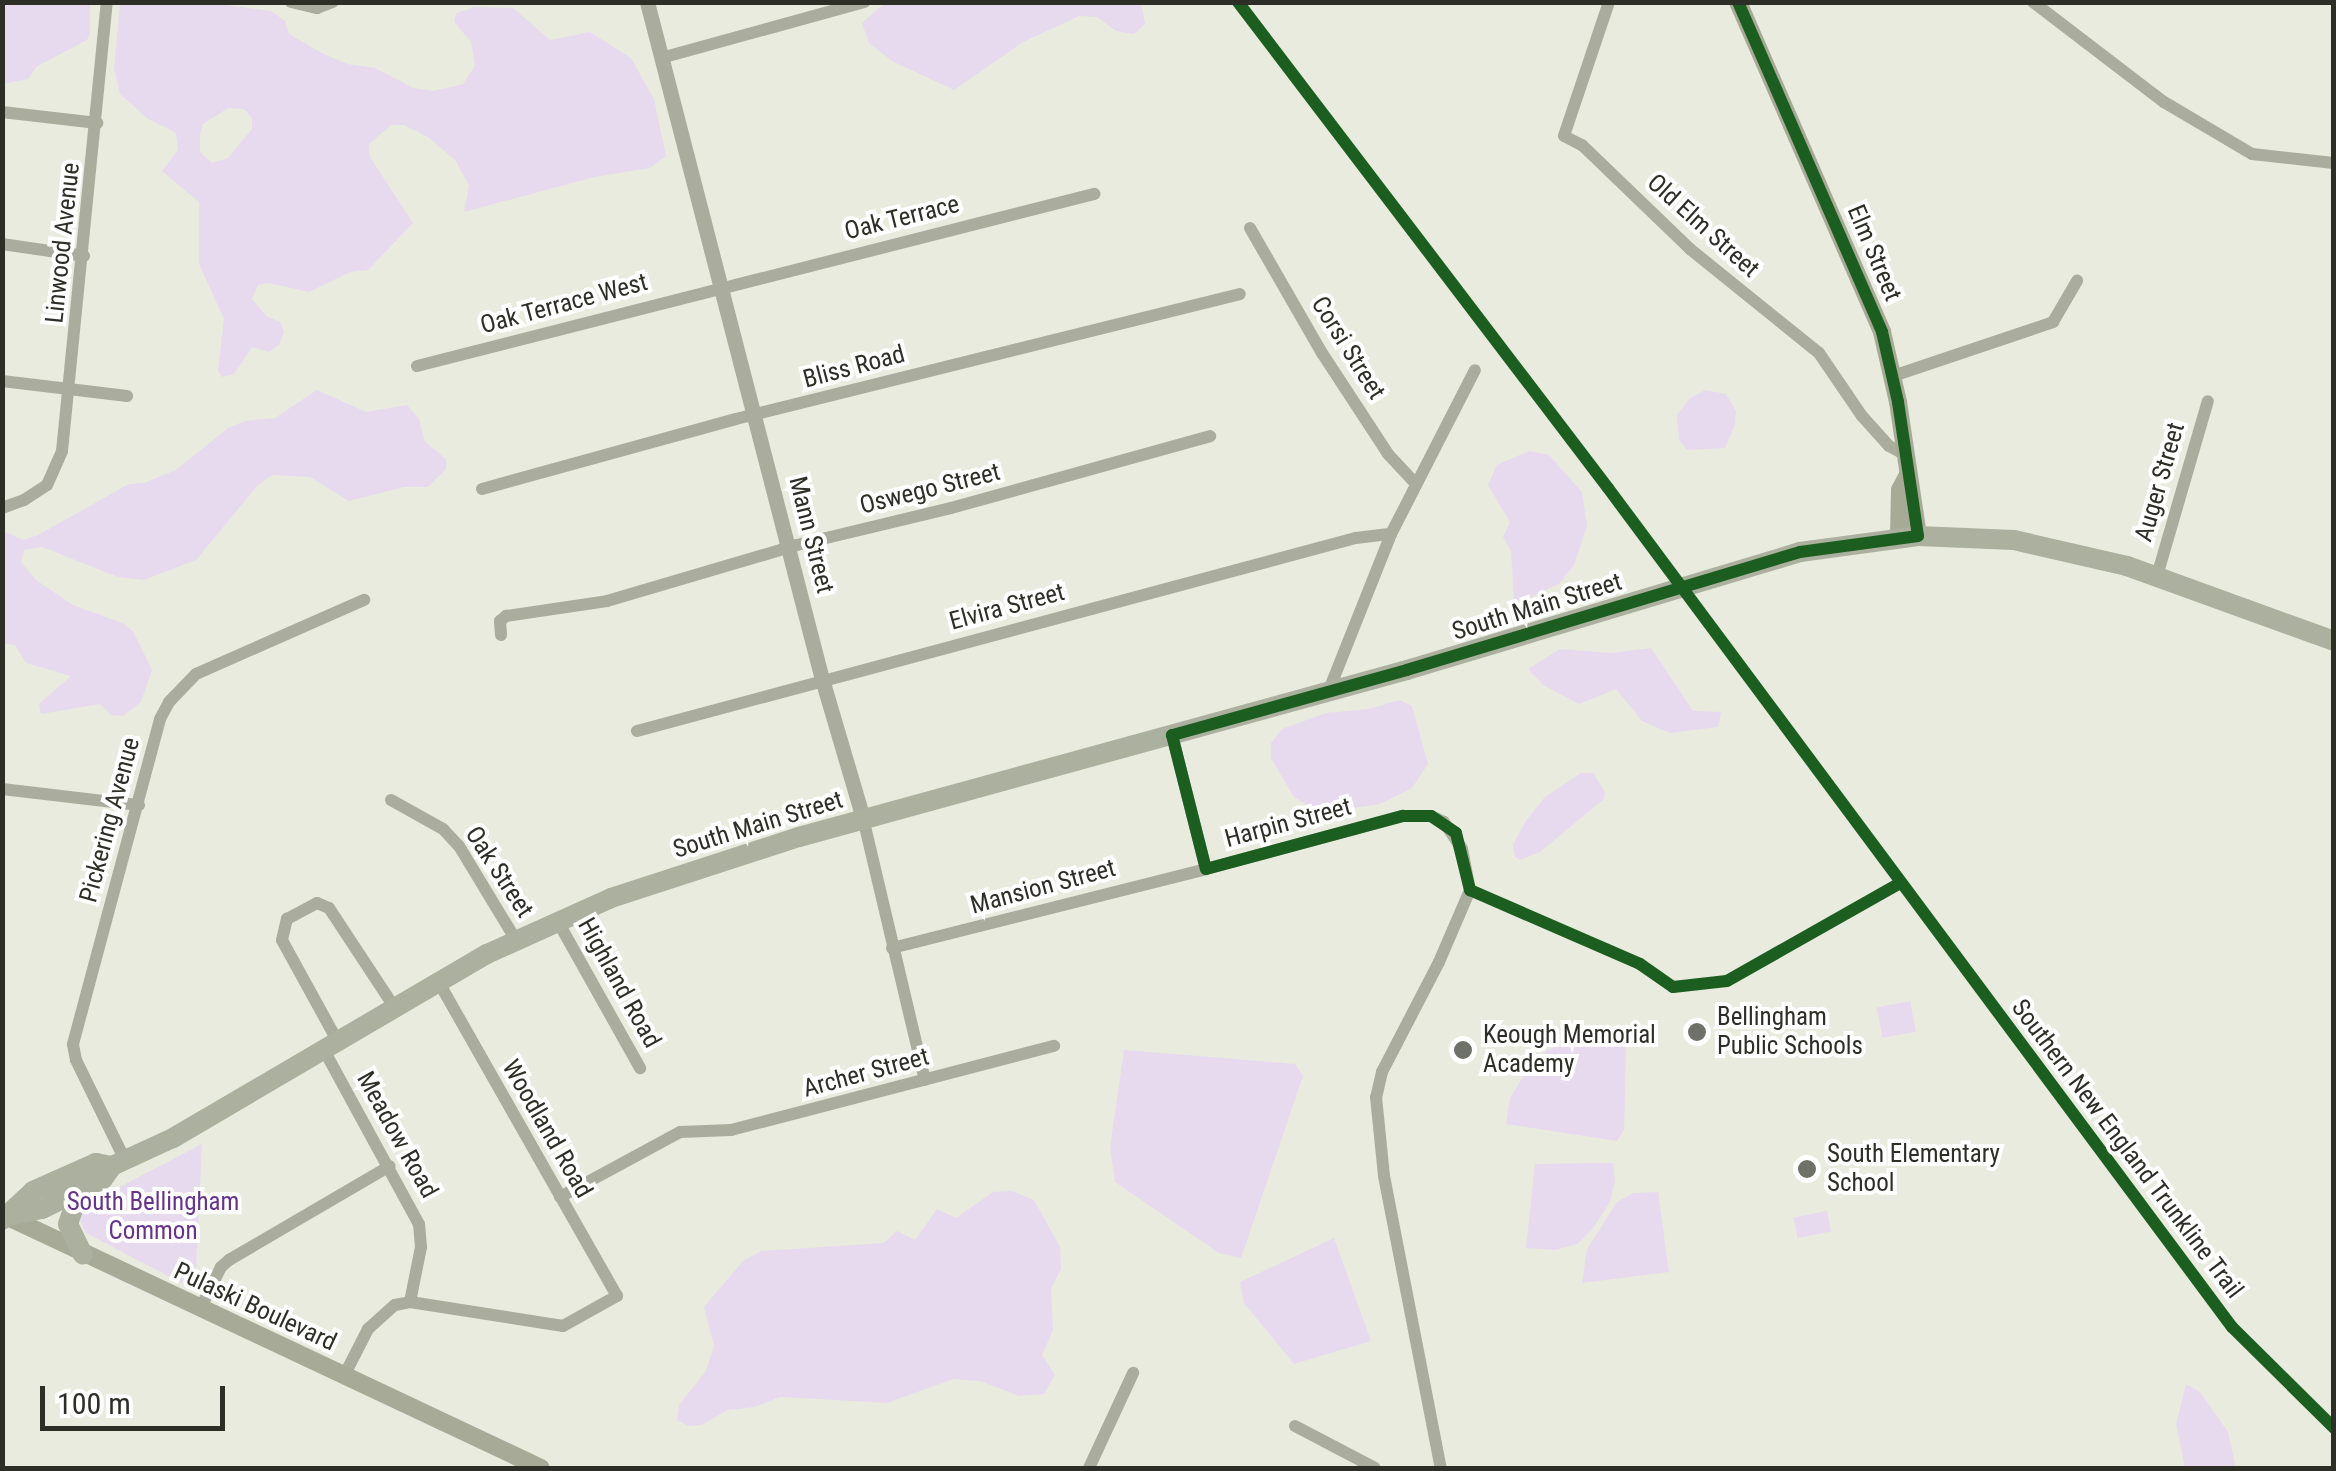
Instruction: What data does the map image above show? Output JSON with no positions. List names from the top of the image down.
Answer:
{
  "streets": {
    "main road": ["Elm Street", "South Main Street", "Pulaski Boulevard"],
    "street": [
      "Oak Terrace",
      "Old Elm Street",
      "Linwood Avenue",
      "Oak Terrace West",
      "Corsi Street",
      "Bliss Road",
      "Auger Street",
      "Oswego Street",
      "Mann Street",
      "Elvira Street",
      "Pickering Avenue",
      "Harpin Street",
      "Oak Street",
      "Mansion Street",
      "Highland Road",
      "Archer Street",
      "Woodland Road",
      "Meadow Road"
    ],
    "cycle path": ["Southern New England Trunkline Trail"]
  },
  "crossings": [
    ["Oak Terrace", "Oak Terrace West"],
    ["Oak Terrace", "Mann Street"],
    ["Old Elm Street", "Elm Street"],
    ["Elm Street", "South Main Street"],
    ["Oak Terrace West", "Mann Street"],
    ["Bliss Road", "Mann Street"],
    ["Auger Street", "South Main Street"],
    ["Oswego Street", "Mann Street"],
    ["Mann Street", "Elvira Street"],
    ["Mann Street", "South Main Street"],
    ["Mann Street", "Mansion Street"],
    ["Mann Street", "Archer Street"],
    ["South Main Street", "Pickering Avenue"],
    ["South Main Street", "Harpin Street"],
    ["South Main Street", "Oak Street"],
    ["South Main Street", "Highland Road"],
    ["South Main Street", "Woodland Road"],
    ["South Main Street", "Meadow Road"],
    ["South Main Street", "Pulaski Boulevard"],
    ["Harpin Street", "Mansion Street"],
    ["Archer Street", "Woodland Road"],
    ["Woodland Road", "Meadow Road"]
  ],
  "parks": ["South Bellingham Common"],
  "places": ["Bellingham Public Schools", "Keough Memorial Academy", "South Elementary School"],
  "scale_bar": "100 m"
}
